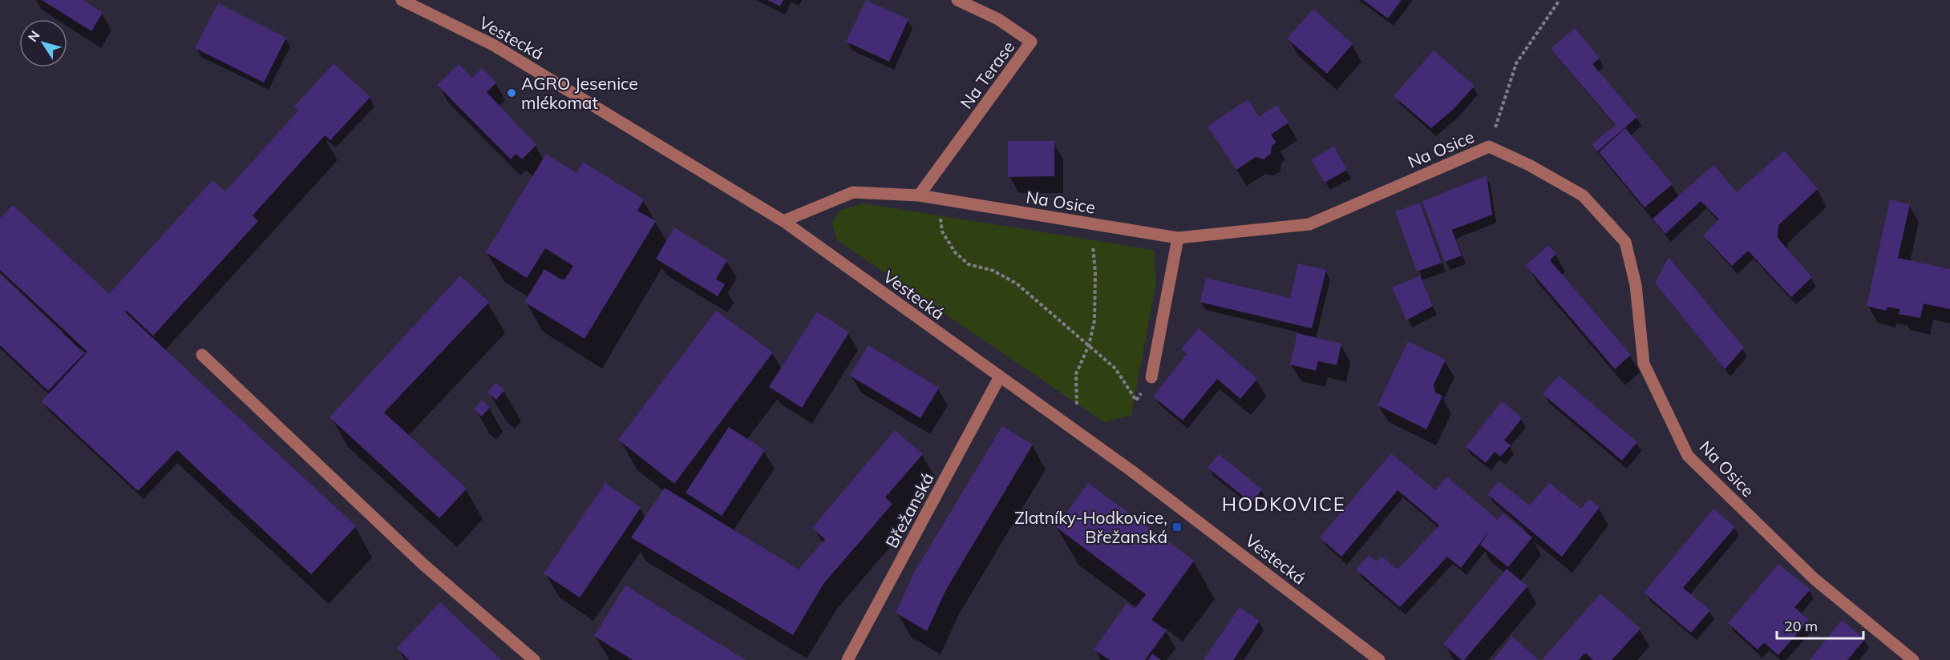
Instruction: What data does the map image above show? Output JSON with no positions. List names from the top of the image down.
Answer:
{
  "streets": {
    "street": [
      "Vestecká",
      "Na Terase",
      "Na Osice",
      "Břežanská"
    ]
  },
  "crossings": [
    ["Vestecká", "Na Osice"],
    ["Vestecká", "Břežanská"],
    ["Na Terase", "Na Osice"]
  ],
  "districts": ["HODKOVICE"],
  "places": {
    "other": ["AGRO Jesenice mlékomat"],
    "transit": ["Zlatníky-Hodkovice, Břežanská"]
  },
  "scale_bar": "20 m",
  "north": "top left"
}
